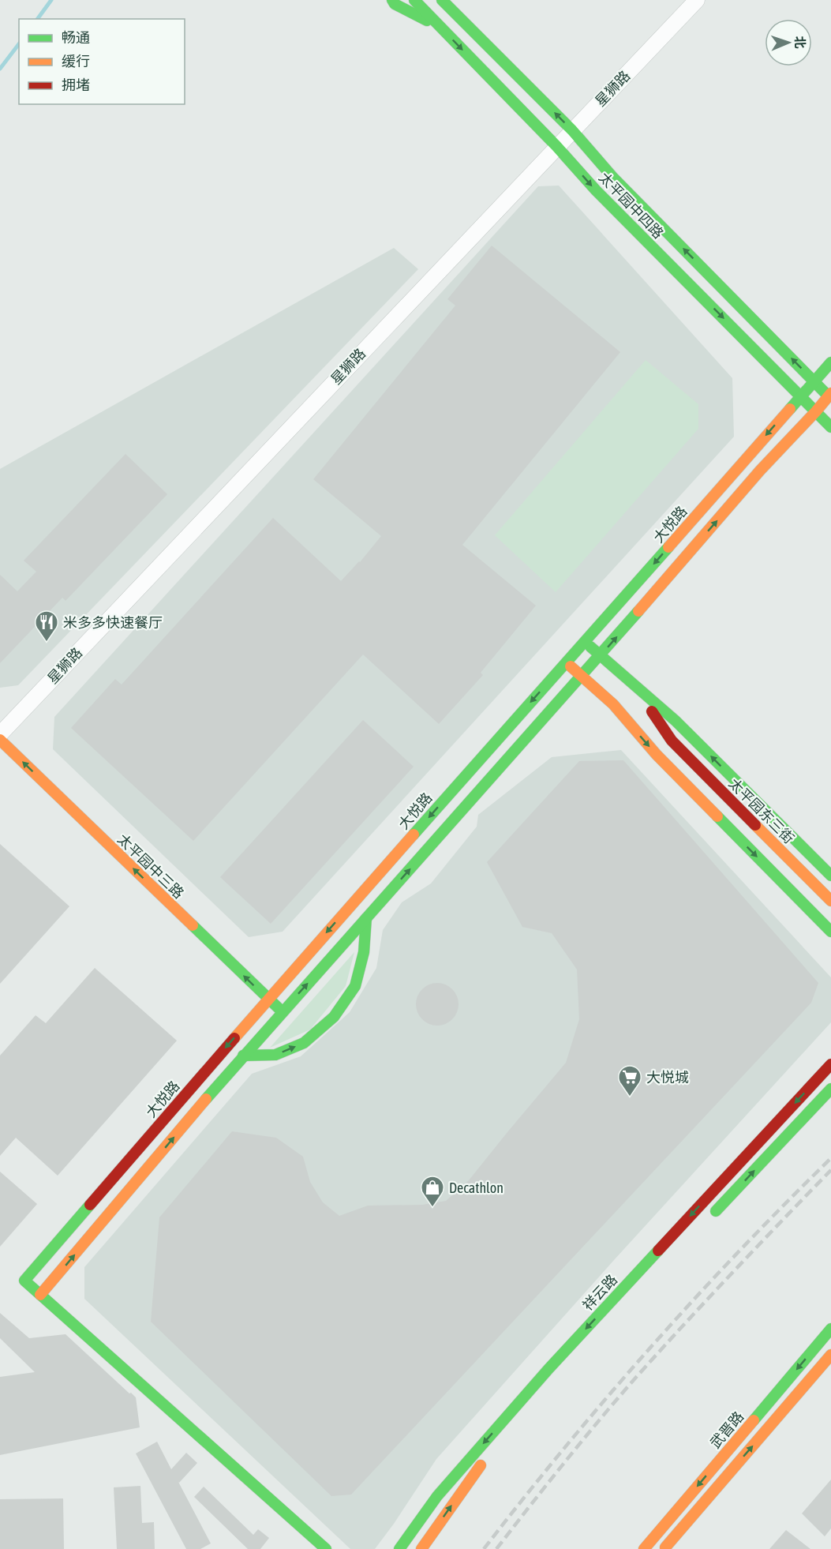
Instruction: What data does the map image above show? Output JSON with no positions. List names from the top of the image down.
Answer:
{
  "streets": {
    "street": [
      "星狮路",
      "太平园中四路",
      "大悦路",
      "太平园东三街",
      "太平园中三路",
      "祥云路",
      "武晋路"
    ]
  },
  "crossings": [
    ["星狮路", "太平园中四路"],
    ["太平园中四路", "大悦路"],
    ["大悦路", "太平园中三路"]
  ],
  "one_way": ["太平园中三路"],
  "places": {
    "restaurant": ["米多多快速餐厅"],
    "supermarket": ["大悦城"],
    "shop": ["Decathlon"]
  },
  "legend": ["畅通", "缓行", "拥堵"],
  "north": "right"
}
